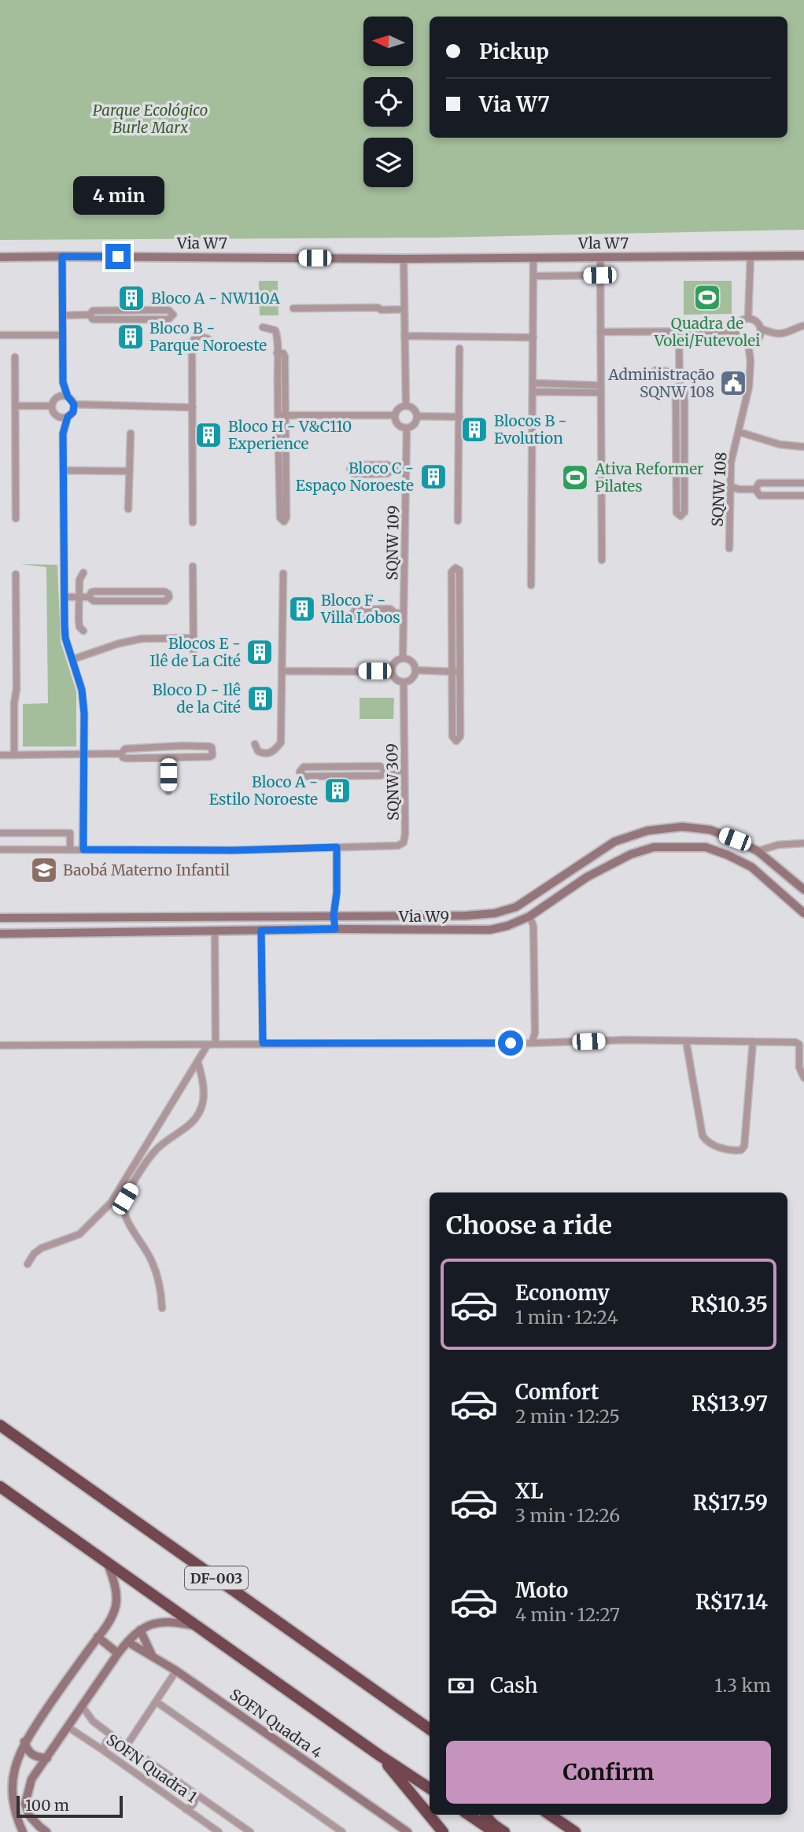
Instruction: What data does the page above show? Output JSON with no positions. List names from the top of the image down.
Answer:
{
  "streets": {
    "highway": ["DF-003"],
    "street": [
      "Via W7",
      "Vla W7",
      "SQNW 108",
      "SQNW 109",
      "SQNW 309",
      "Via W9",
      "SOFN Quadra 4",
      "SOFN Quadra 1"
    ]
  },
  "crossings": [
    ["Via W7", "Vla W7"],
    ["SQNW 109", "SQNW 309"]
  ],
  "parks": ["Parque Ecológico Burle Marx"],
  "places": {
    "sports": ["Quadra de Volei/Futevolei", "Ativa Reformer Pilates"],
    "building": [
      "Bloco A - NW110A",
      "Bloco B - Parque Noroeste",
      "Blocos B - Evolution",
      "Bloco H - V&C110 Experience",
      "Bloco C - Espaço Noroeste",
      "Bloco F - Villa Lobos",
      "Blocos E - Ilê de La Cité",
      "Bloco D - Ilê de la Cité",
      "Bloco A - Estilo Noroeste"
    ],
    "public building": ["Administração SQNW 108"],
    "school or university": ["Baobá Materno Infantil"]
  },
  "scale_bar": "100 m",
  "north": "left",
  "page": {
    "banner": ["Pickup", "Via W7"],
    "bubble": "4 min",
    "heading": "Choose a ride",
    "list": [
      {
        "name": "Economy",
        "note": "1 min · 12:24",
        "value": "R$10.35"
      },
      {
        "name": "Comfort",
        "note": "2 min · 12:25",
        "value": "R$13.97"
      },
      {
        "name": "XL",
        "note": "3 min · 12:26",
        "value": "R$17.59"
      },
      {
        "name": "Moto",
        "note": "4 min · 12:27",
        "value": "R$17.14"
      }
    ],
    "pay": ["Cash", "1.3 km"],
    "buttons": "Confirm",
    "scale": "100 m"
  }
}
